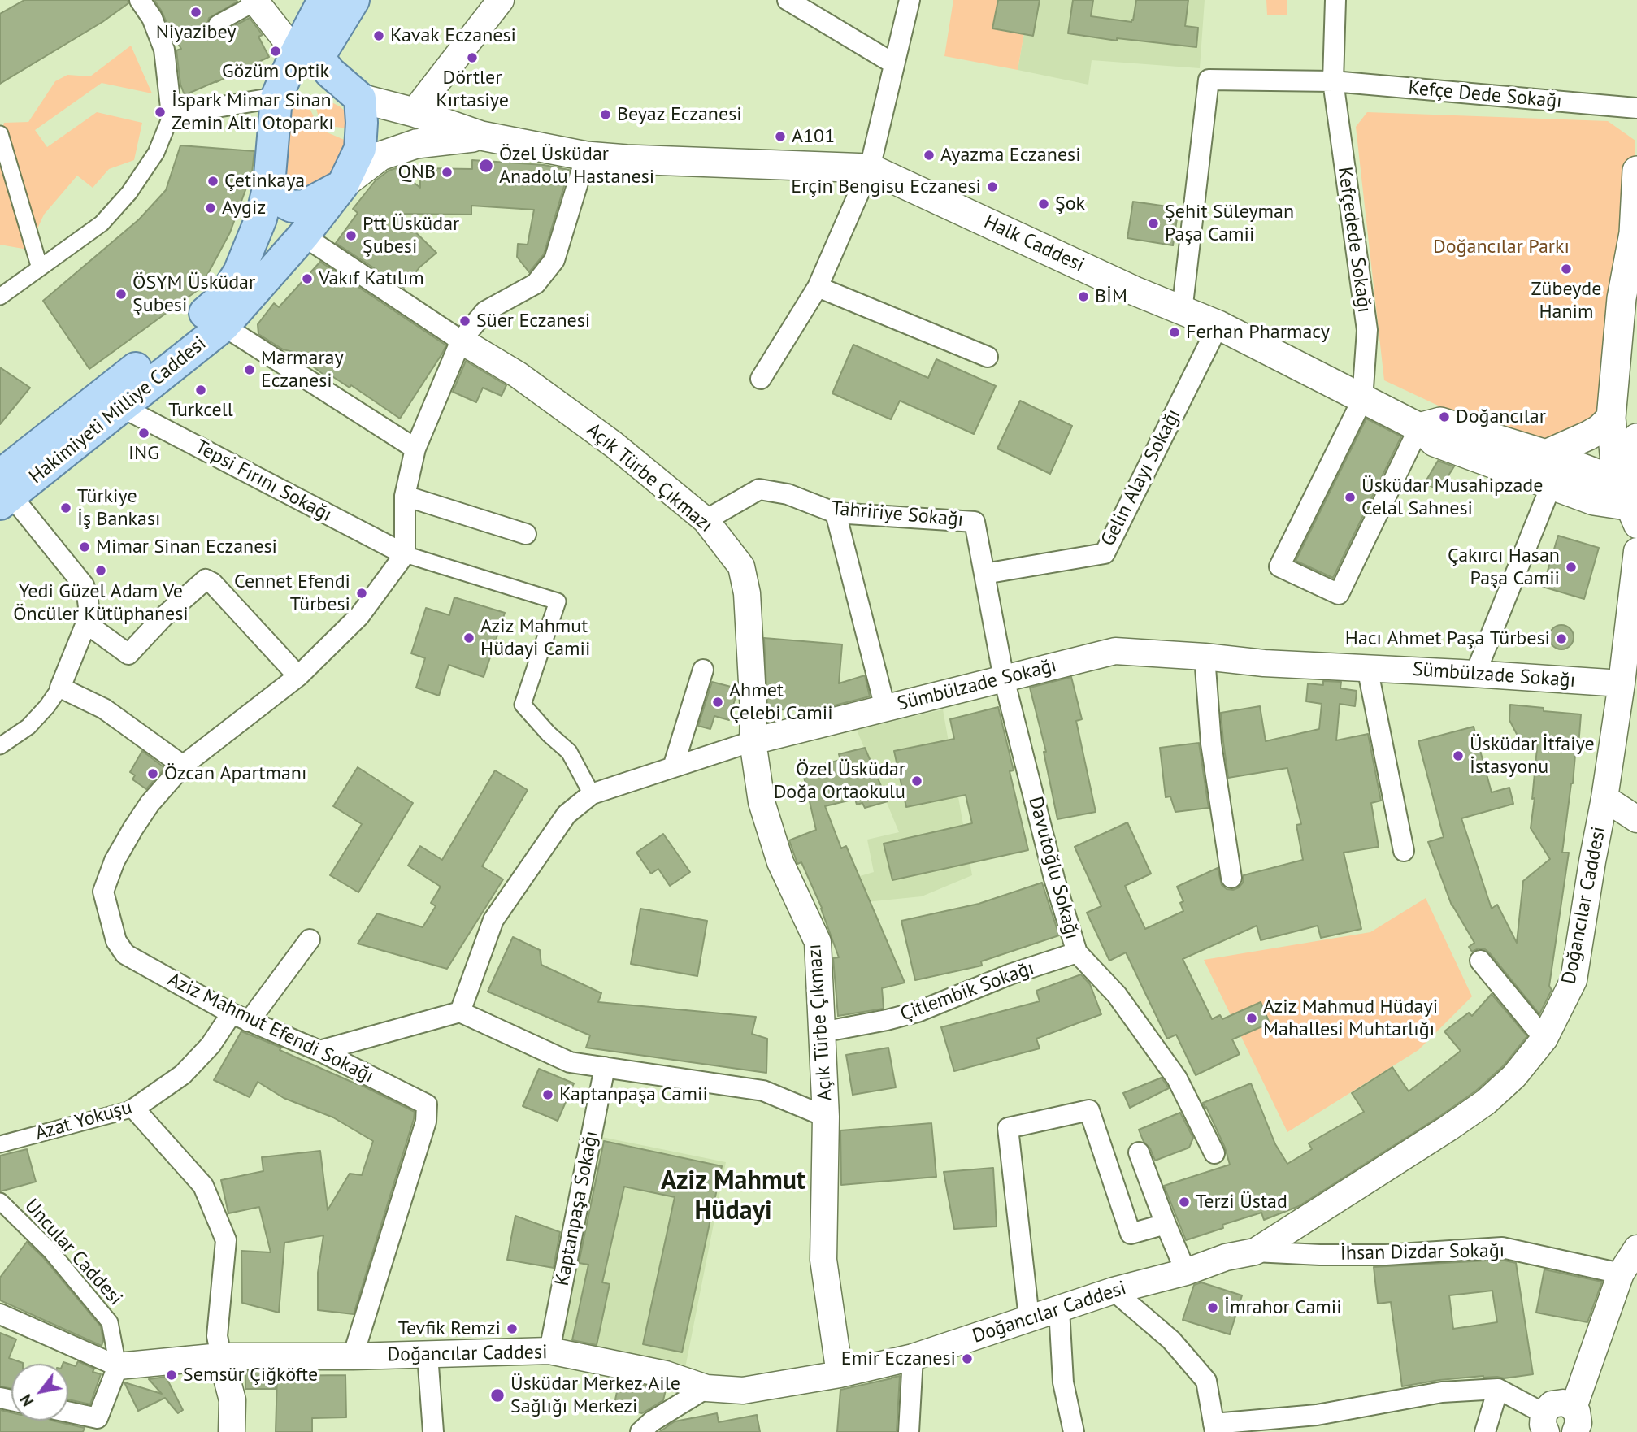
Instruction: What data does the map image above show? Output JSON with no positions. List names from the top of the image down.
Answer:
{
  "streets": {
    "main road": ["Halk Caddesi", "Hakimiyeti Milliye Caddesi"],
    "street": [
      "Kefçe Dede Sokağı",
      "Kefçedede Sokağı",
      "Açık Türbe Çıkmazı",
      "Gelin Alayı Sokağı",
      "Tepsi Fırını Sokağı",
      "Tahririye Sokağı",
      "Sümbülzade Sokağı",
      "Davutoğlu Sokağı",
      "Doğancılar Caddesi",
      "Çitlembik Sokağı",
      "Aziz Mahmut Efendi Sokağı",
      "Azat Yokuşu",
      "Kaptanpaşa Sokağı",
      "Uncular Caddesi",
      "İhsan Dizdar Sokağı"
    ]
  },
  "crossings": [
    ["Kefçe Dede Sokağı", "Kefçedede Sokağı"],
    ["Kefçe Dede Sokağı", "Halk Caddesi"],
    ["Kefçedede Sokağı", "Halk Caddesi"],
    ["Halk Caddesi", "Hakimiyeti Milliye Caddesi"],
    ["Halk Caddesi", "Gelin Alayı Sokağı"],
    ["Hakimiyeti Milliye Caddesi", "Tepsi Fırını Sokağı"],
    ["Açık Türbe Çıkmazı", "Tahririye Sokağı"],
    ["Açık Türbe Çıkmazı", "Sümbülzade Sokağı"],
    ["Açık Türbe Çıkmazı", "Doğancılar Caddesi"],
    ["Açık Türbe Çıkmazı", "Çitlembik Sokağı"],
    ["Gelin Alayı Sokağı", "Tahririye Sokağı"],
    ["Tepsi Fırını Sokağı", "Aziz Mahmut Efendi Sokağı"],
    ["Tahririye Sokağı", "Sümbülzade Sokağı"],
    ["Tahririye Sokağı", "Davutoğlu Sokağı"],
    ["Sümbülzade Sokağı", "Davutoğlu Sokağı"],
    ["Sümbülzade Sokağı", "Doğancılar Caddesi"],
    ["Davutoğlu Sokağı", "Çitlembik Sokağı"],
    ["Doğancılar Caddesi", "Aziz Mahmut Efendi Sokağı"],
    ["Doğancılar Caddesi", "Kaptanpaşa Sokağı"],
    ["Doğancılar Caddesi", "Uncular Caddesi"],
    ["Doğancılar Caddesi", "İhsan Dizdar Sokağı"],
    ["Aziz Mahmut Efendi Sokağı", "Azat Yokuşu"]
  ],
  "districts": ["Aziz Mahmut Hüdayi"],
  "parks": ["Doğancılar Parkı"],
  "places": [
    "Niyazibey",
    "Kavak Eczanesi",
    "Gözüm Optik",
    "Dörtler Kırtasiye",
    "İspark Mimar Sinan Zemin Altı Otoparkı",
    "Beyaz Eczanesi",
    "A101",
    "Ayazma Eczanesi",
    "Özel Üsküdar Anadolu Hastanesi",
    "QNB",
    "Çetinkaya",
    "Erçin Bengisu Eczanesi",
    "Şok",
    "Aygiz",
    "Şehit Süleyman Paşa Camii",
    "Ptt Üsküdar Şubesi",
    "Zübeyde Hanim",
    "Vakıf Katılım",
    "ÖSYM Üsküdar Şubesi",
    "BİM",
    "Süer Eczanesi",
    "Ferhan Pharmacy",
    "Marmaray Eczanesi",
    "Turkcell",
    "Doğancılar",
    "ING",
    "Üsküdar Musahipzade Celal Sahnesi",
    "Türkiye İş Bankası",
    "Mimar Sinan Eczanesi",
    "Çakırcı Hasan Paşa Camii",
    "Yedi Güzel Adam Ve Öncüler Kütüphanesi",
    "Cennet Efendi Türbesi",
    "Aziz Mahmut Hüdayi Camii",
    "Hacı Ahmet Paşa Türbesi",
    "Ahmet Çelebi Camii",
    "Üsküdar İtfaiye İstasyonu",
    "Özcan Apartmanı",
    "Özel Üsküdar Doğa Ortaokulu",
    "Aziz Mahmud Hüdayi Mahallesi Muhtarlığı",
    "Kaptanpaşa Camii",
    "Terzi Üstad",
    "İmrahor Camii",
    "Tevfik Remzi",
    "Emir Eczanesi",
    "Semsür Çiğköfte",
    "Üsküdar Merkez Aile Sağlığı Merkezi"
  ],
  "north": "bottom left"
}
